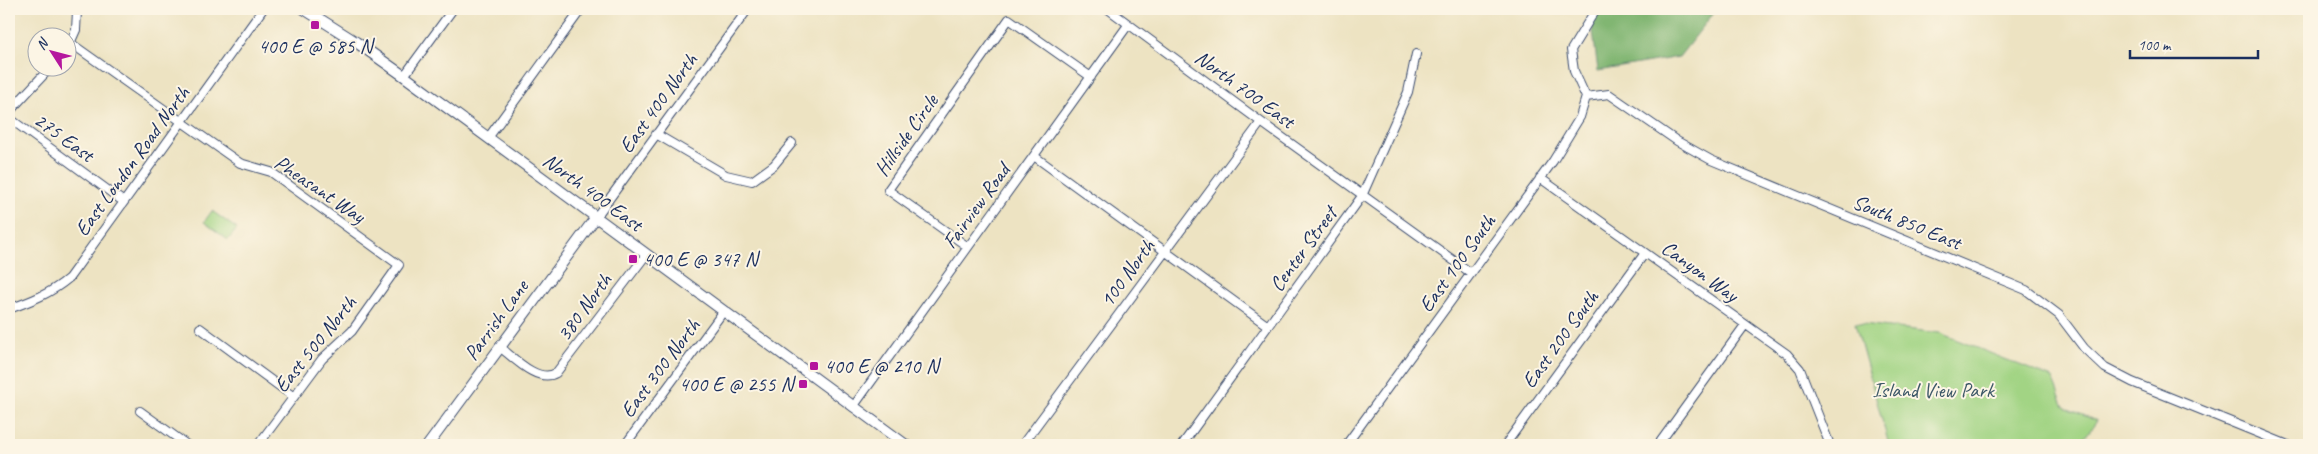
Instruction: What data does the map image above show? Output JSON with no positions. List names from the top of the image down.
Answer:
{
  "streets": {
    "street": [
      "North 700 East",
      "East 400 North",
      "Hillside Circle",
      "275 East",
      "East London Road North",
      "Pheasant Way",
      "North 400 East",
      "Fairview Road",
      "South 850 East",
      "Center Street",
      "East 100 South",
      "Canyon Way",
      "100 North",
      "380 North",
      "Parrish Lane",
      "East 200 South",
      "East 500 North",
      "East 300 North"
    ]
  },
  "crossings": [
    ["North 700 East", "Fairview Road"],
    ["North 700 East", "Center Street"],
    ["North 700 East", "East 100 South"],
    ["North 700 East", "100 North"],
    ["East 400 North", "North 400 East"],
    ["East 400 North", "Parrish Lane"],
    ["Hillside Circle", "Fairview Road"],
    ["275 East", "East London Road North"],
    ["East London Road North", "Pheasant Way"],
    ["Pheasant Way", "East 500 North"],
    ["North 400 East", "Fairview Road"],
    ["North 400 East", "380 North"],
    ["North 400 East", "Parrish Lane"],
    ["North 400 East", "East 300 North"],
    ["South 850 East", "East 100 South"],
    ["East 100 South", "Canyon Way"],
    ["Canyon Way", "East 200 South"],
    ["380 North", "Parrish Lane"]
  ],
  "parks": ["Island View Park"],
  "places": {
    "transit": [
      "400 E @ 585 N",
      "400 E @ 347 N",
      "400 E @ 210 N",
      "400 E @ 255 N"
    ]
  },
  "scale_bar": "100 m",
  "north": "top left"
}
